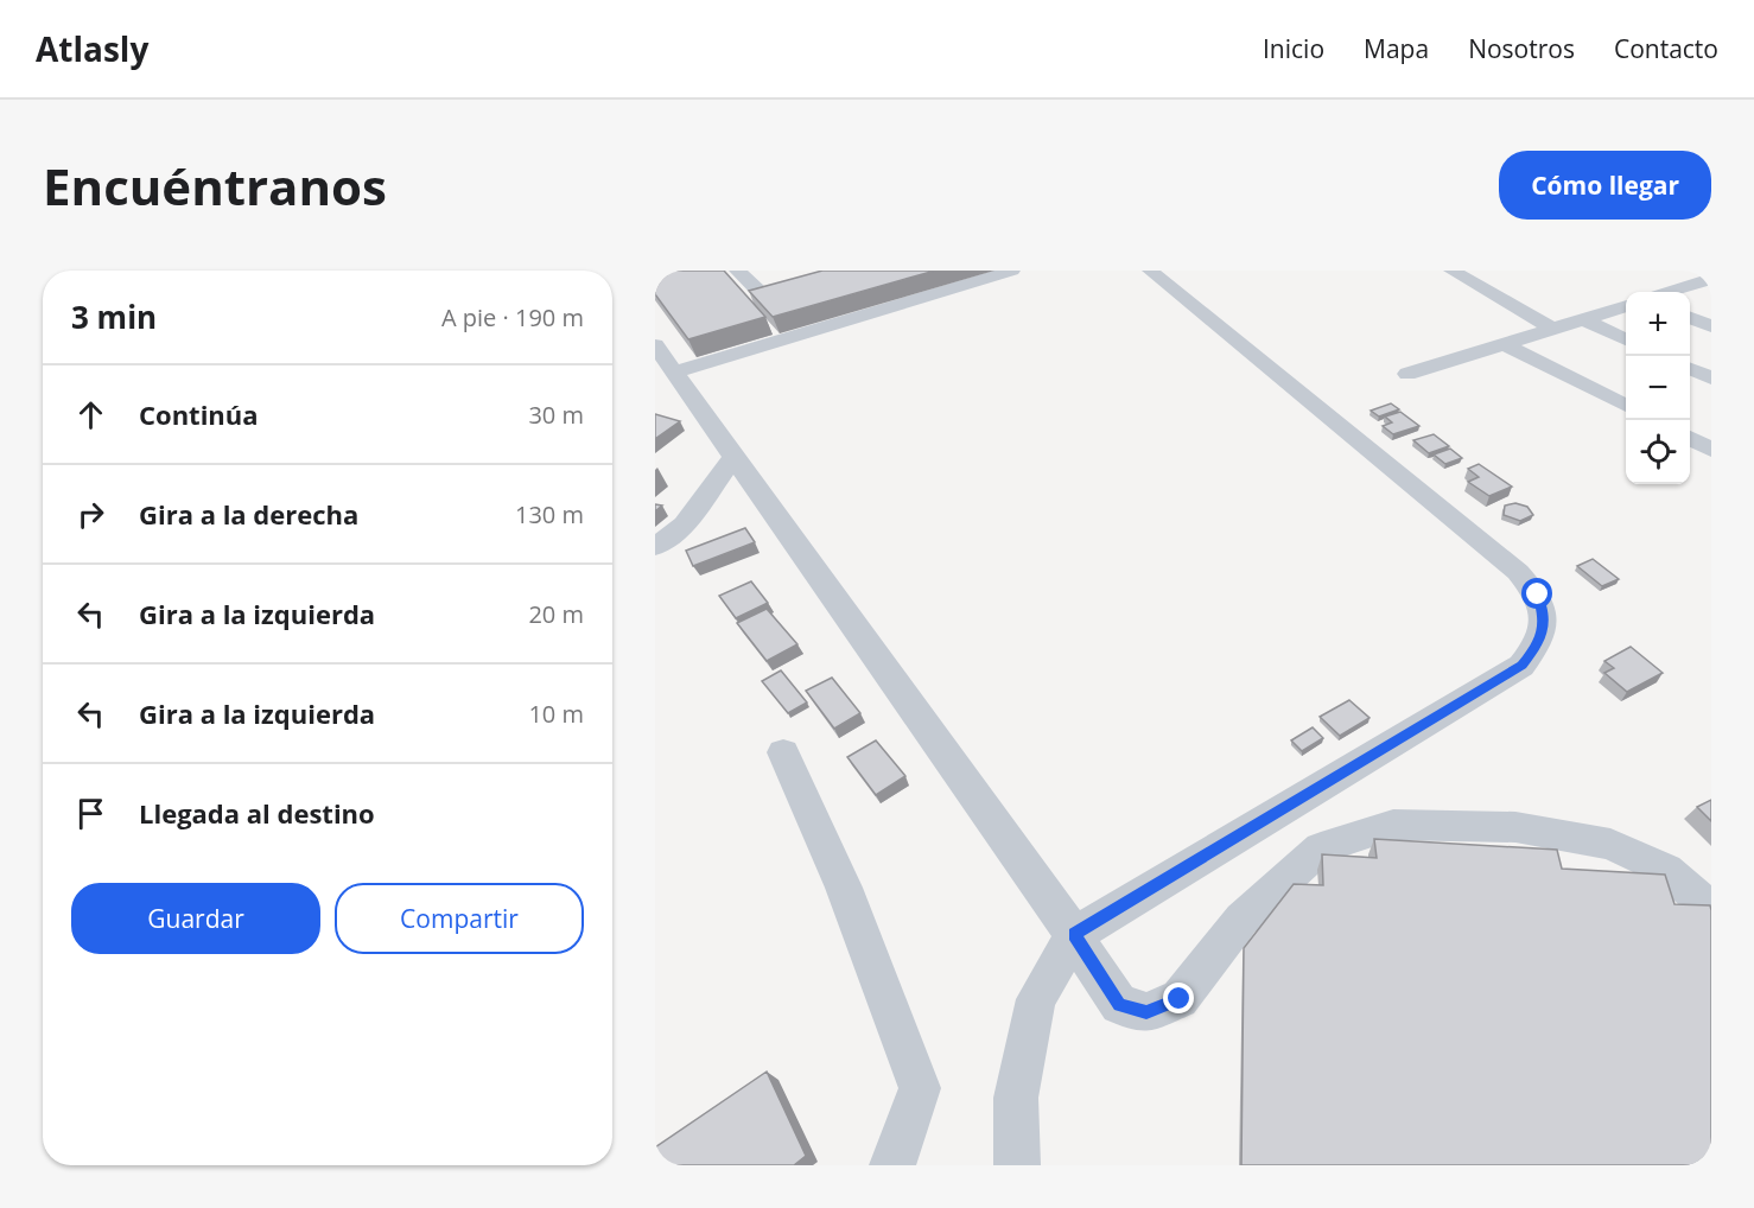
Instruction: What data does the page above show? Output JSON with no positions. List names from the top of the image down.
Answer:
{
  "page": {
    "header": "Atlasly",
    "nav": [
      "Inicio",
      "Mapa",
      "Nosotros",
      "Contacto"
    ],
    "buttons": [
      "Cómo llegar",
      ["Guardar", "Compartir"]
    ],
    "title": "Encuéntranos",
    "heading": ["3 min", "A pie · 190 m"],
    "map_buttons": ["+", "−"],
    "list": [
      ["Continúa", "30 m"],
      ["Gira a la derecha", "130 m"],
      ["Gira a la izquierda", "20 m"],
      ["Gira a la izquierda", "10 m"],
      "Llegada al destino"
    ]
  }
}
